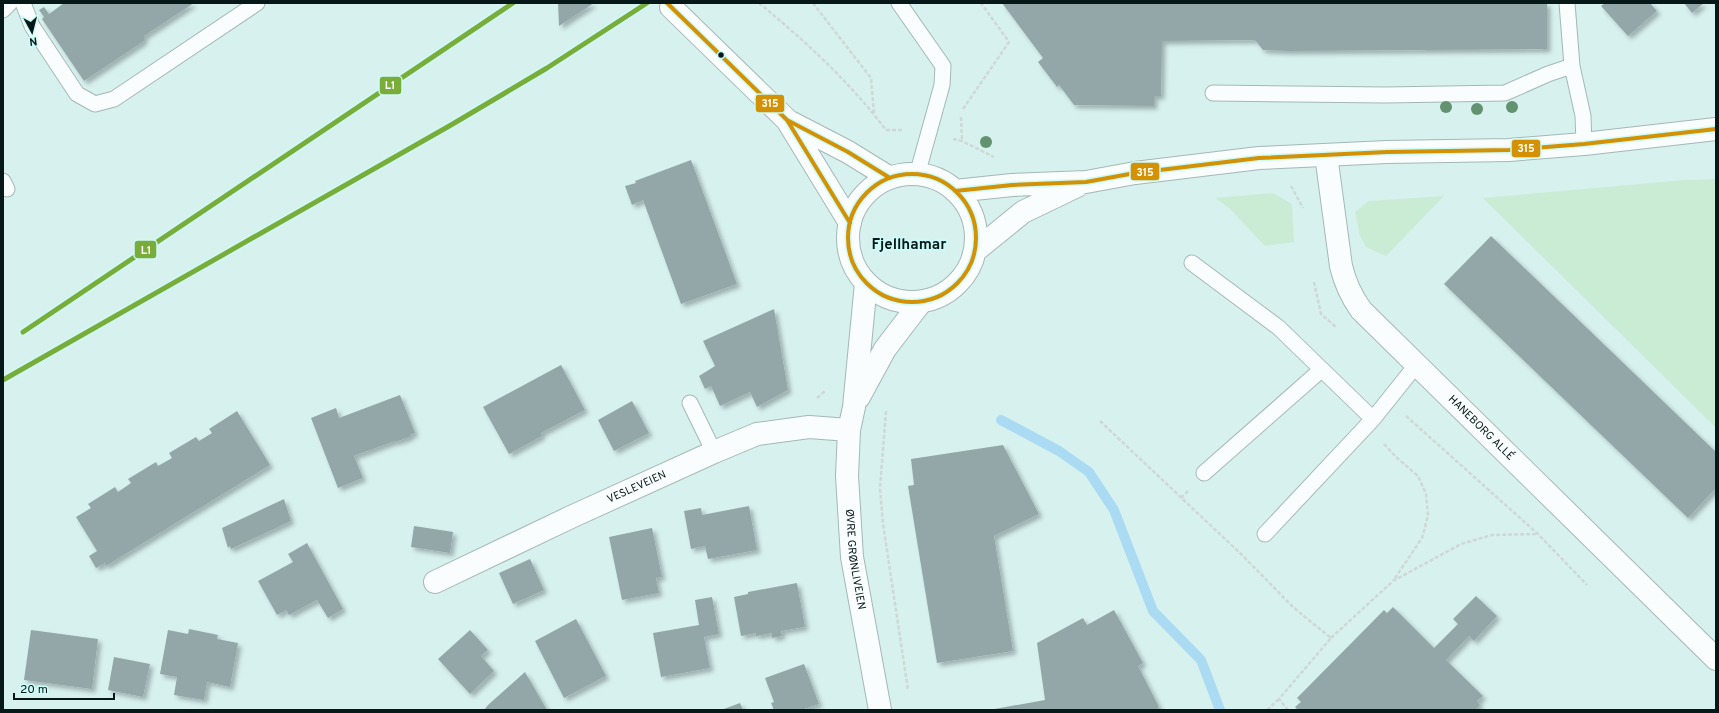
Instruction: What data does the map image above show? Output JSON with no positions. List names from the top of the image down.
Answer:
{
  "streets": {
    "street": ["HANEBORG ALLÉ", "VESLEVEIEN", "ØVRE GRØNLIVEIEN"]
  },
  "crossings": [
    ["VESLEVEIEN", "ØVRE GRØNLIVEIEN"]
  ],
  "districts": ["Fjellhamar"],
  "lines": ["transit line L1", "transit line 315"],
  "scale_bar": "20 m",
  "north": "bottom"
}
